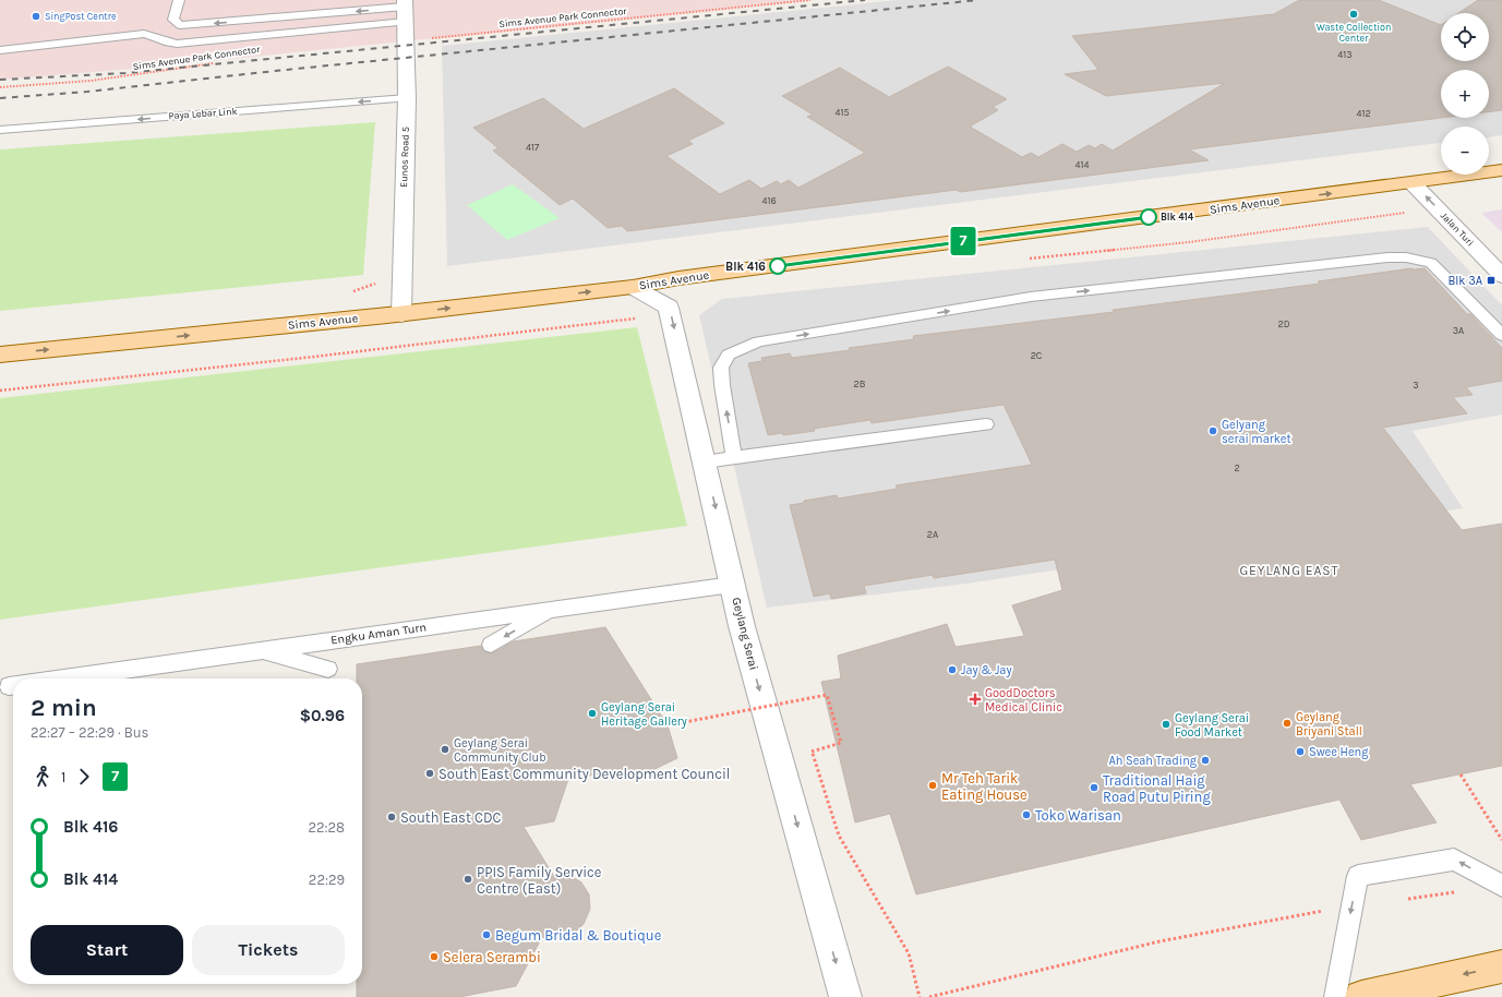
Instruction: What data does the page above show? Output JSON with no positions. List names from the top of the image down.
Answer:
{
  "streets": {
    "main road": ["Sims Avenue"],
    "street": ["Eunos Road 5", "Jalan Turi", "Geylang Serai"],
    "lane": ["Paya Lebar Link", "Engku Aman Turn"],
    "path": ["Sims Avenue Park Connector"]
  },
  "crossings": [
    ["Paya Lebar Link", "Eunos Road 5"],
    ["Eunos Road 5", "Sims Avenue"],
    ["Sims Avenue", "Jalan Turi"],
    ["Engku Aman Turn", "Geylang Serai"]
  ],
  "one_way": ["Sims Avenue", "Geylang Serai"],
  "districts": ["GEYLANG EAST"],
  "places": {
    "other": [
      "Waste Collection Center",
      "SingPost Centre",
      "Blk 414",
      "Blk 416",
      "Gelyang serai market",
      "Jay & Jay",
      "Geylang Serai Heritage Gallery",
      "Geylang Briyani Stall",
      "Geylang Serai Food Market",
      "Geylang Serai Community Club",
      "Swee Heng",
      "Ah Seah Trading",
      "South East Community Development Council",
      "Mr Teh Tarik Eating House",
      "Traditional Haig Road Putu Piring",
      "Toko Warisan",
      "South East CDC",
      "PPIS Family Service Centre (East)",
      "Begum Bridal & Boutique",
      "Selera Serambi"
    ],
    "transit": ["Blk 3A"],
    "health": ["GoodDoctors Medical Clinic"]
  },
  "lines": ["bus line 7"],
  "house_numbers": [
    "413",
    "415",
    "412",
    "417",
    "414",
    "416",
    "2D",
    "3A",
    "2C",
    "2B",
    "3",
    "2",
    "2A"
  ],
  "page": {
    "on_map": "7",
    "map_buttons": ["+", "−"],
    "heading": ["2 min", "22:27 – 22:29 · Bus", "$0.96"],
    "legs": ["1", "7"],
    "list": [
      {
        "name": "Blk 416",
        "value": "22:28"
      },
      {
        "name": "Blk 414",
        "value": "22:29"
      }
    ],
    "buttons": ["Start", "Tickets"]
  }
}
